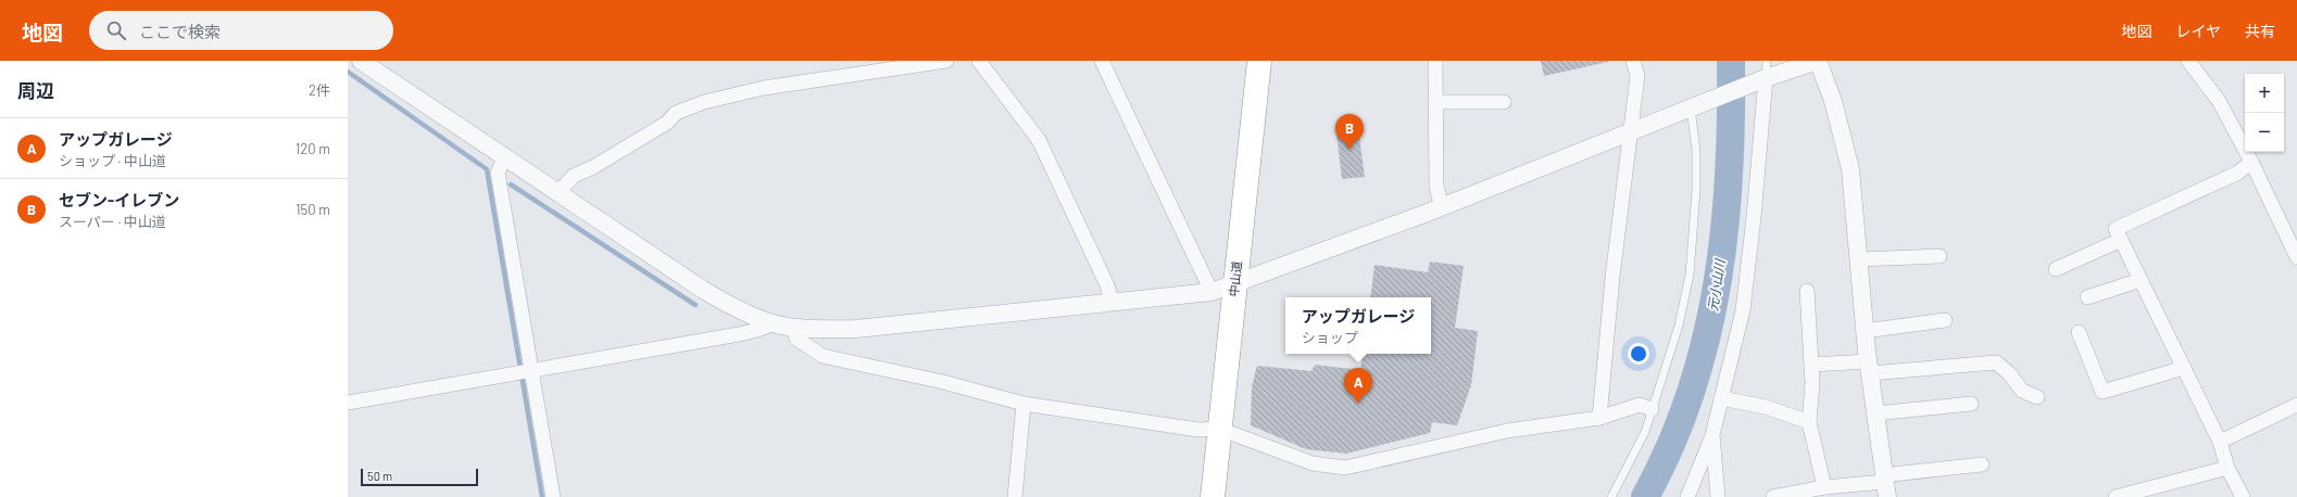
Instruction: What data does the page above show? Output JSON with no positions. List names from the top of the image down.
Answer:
{
  "streets": {
    "highway": ["中山道"]
  },
  "water": ["元小山川"],
  "scale_bar": "50 m",
  "page": {
    "header": "地図",
    "search": "ここで検索",
    "nav": ["地図", "レイヤ", "共有"],
    "heading": ["周辺", "2件"],
    "map_buttons": ["+", "−"],
    "pins": ["B", "A"],
    "list": [
      {
        "mark": "A",
        "name": "アップガレージ",
        "note": "ショップ · 中山道",
        "value": "120 m"
      },
      {
        "mark": "B",
        "name": "セブン-イレブン",
        "note": "スーパー · 中山道",
        "value": "150 m"
      }
    ],
    "popup": ["アップガレージ", "ショップ"],
    "scale": "50 m"
  }
}
